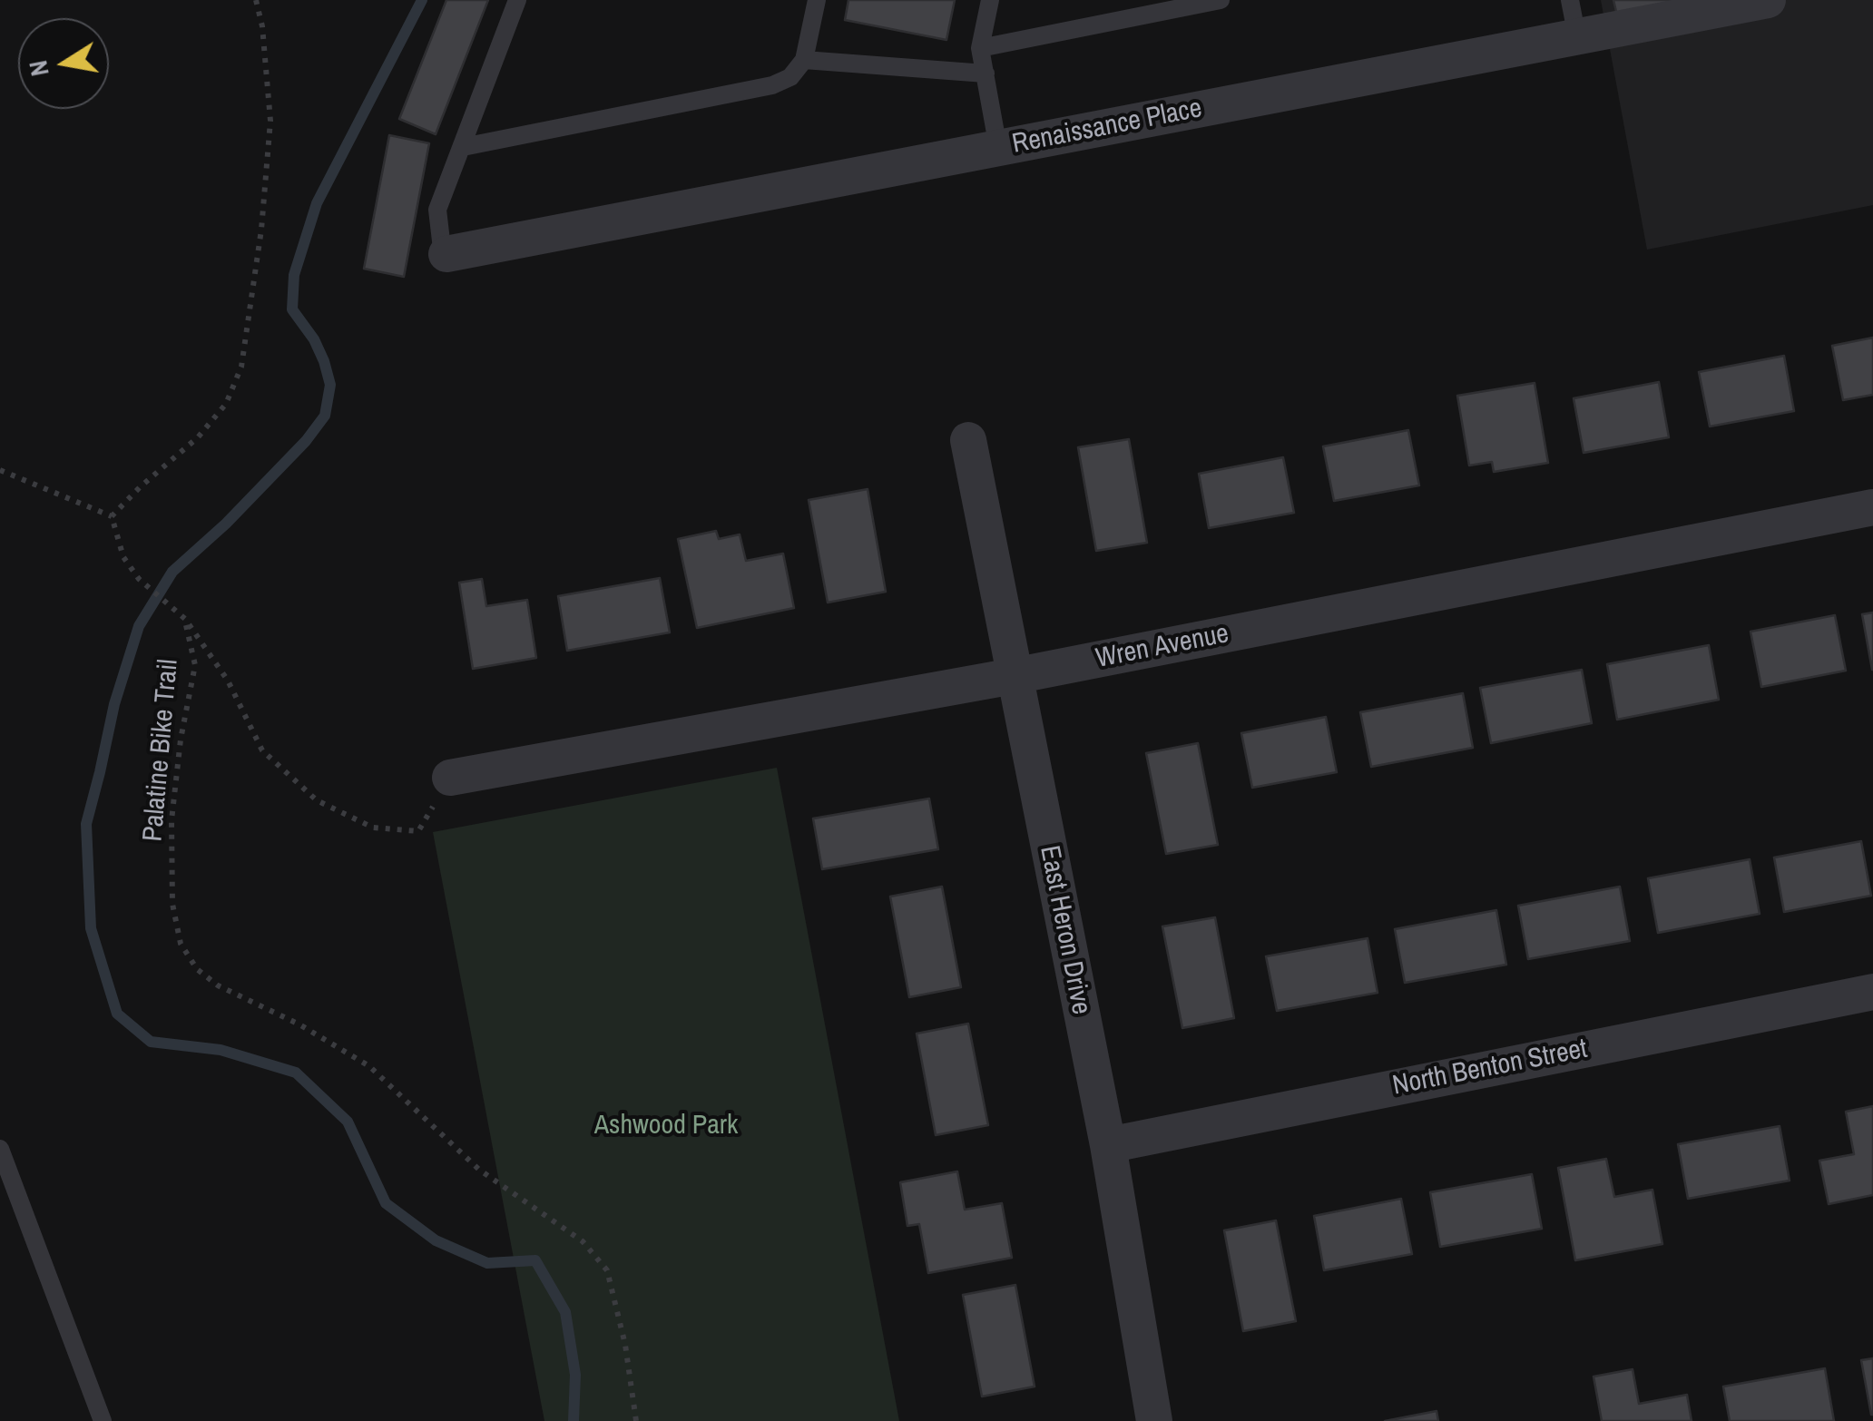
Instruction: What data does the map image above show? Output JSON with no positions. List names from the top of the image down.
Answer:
{
  "streets": {
    "street": [
      "Renaissance Place",
      "Wren Avenue",
      "East Heron Drive",
      "North Benton Street"
    ],
    "path": ["Palatine Bike Trail"]
  },
  "crossings": [
    ["Wren Avenue", "East Heron Drive"],
    ["East Heron Drive", "North Benton Street"]
  ],
  "parks": ["Ashwood Park"],
  "north": "left"
}
